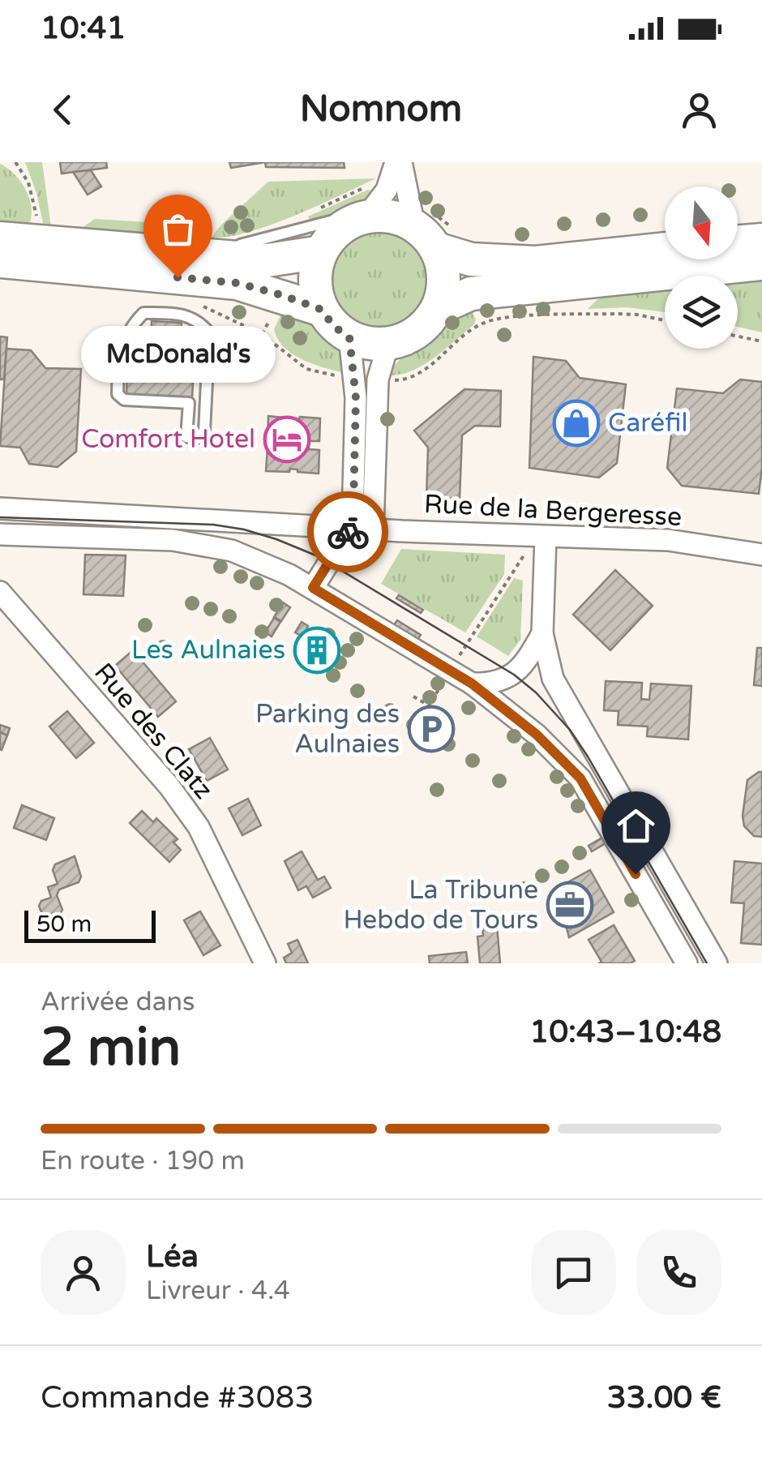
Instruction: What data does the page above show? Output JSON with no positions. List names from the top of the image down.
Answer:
{
  "streets": {
    "street": ["Rue de la Bergeresse", "Rue des Clatz"]
  },
  "places": {
    "other": ["McDonald's"],
    "shop": ["Caréfil"],
    "hotel": ["Comfort Hotel"],
    "building": ["Les Aulnaies"],
    "parking": ["Parking des Aulnaies"],
    "office": ["La Tribune Hebdo de Tours"]
  },
  "scale_bar": "50 m",
  "north": "bottom",
  "page": {
    "status": "10:41",
    "header": "Nomnom",
    "bubble": "McDonald's",
    "scale": "50 m",
    "heading": ["2 min", "Arrivée dans", "10:43–10:48"],
    "panel": [
      "Léa",
      "Livreur · 4.4",
      "Commande #3083",
      "33.00 €"
    ],
    "bar": "En route · 190 m"
  }
}
